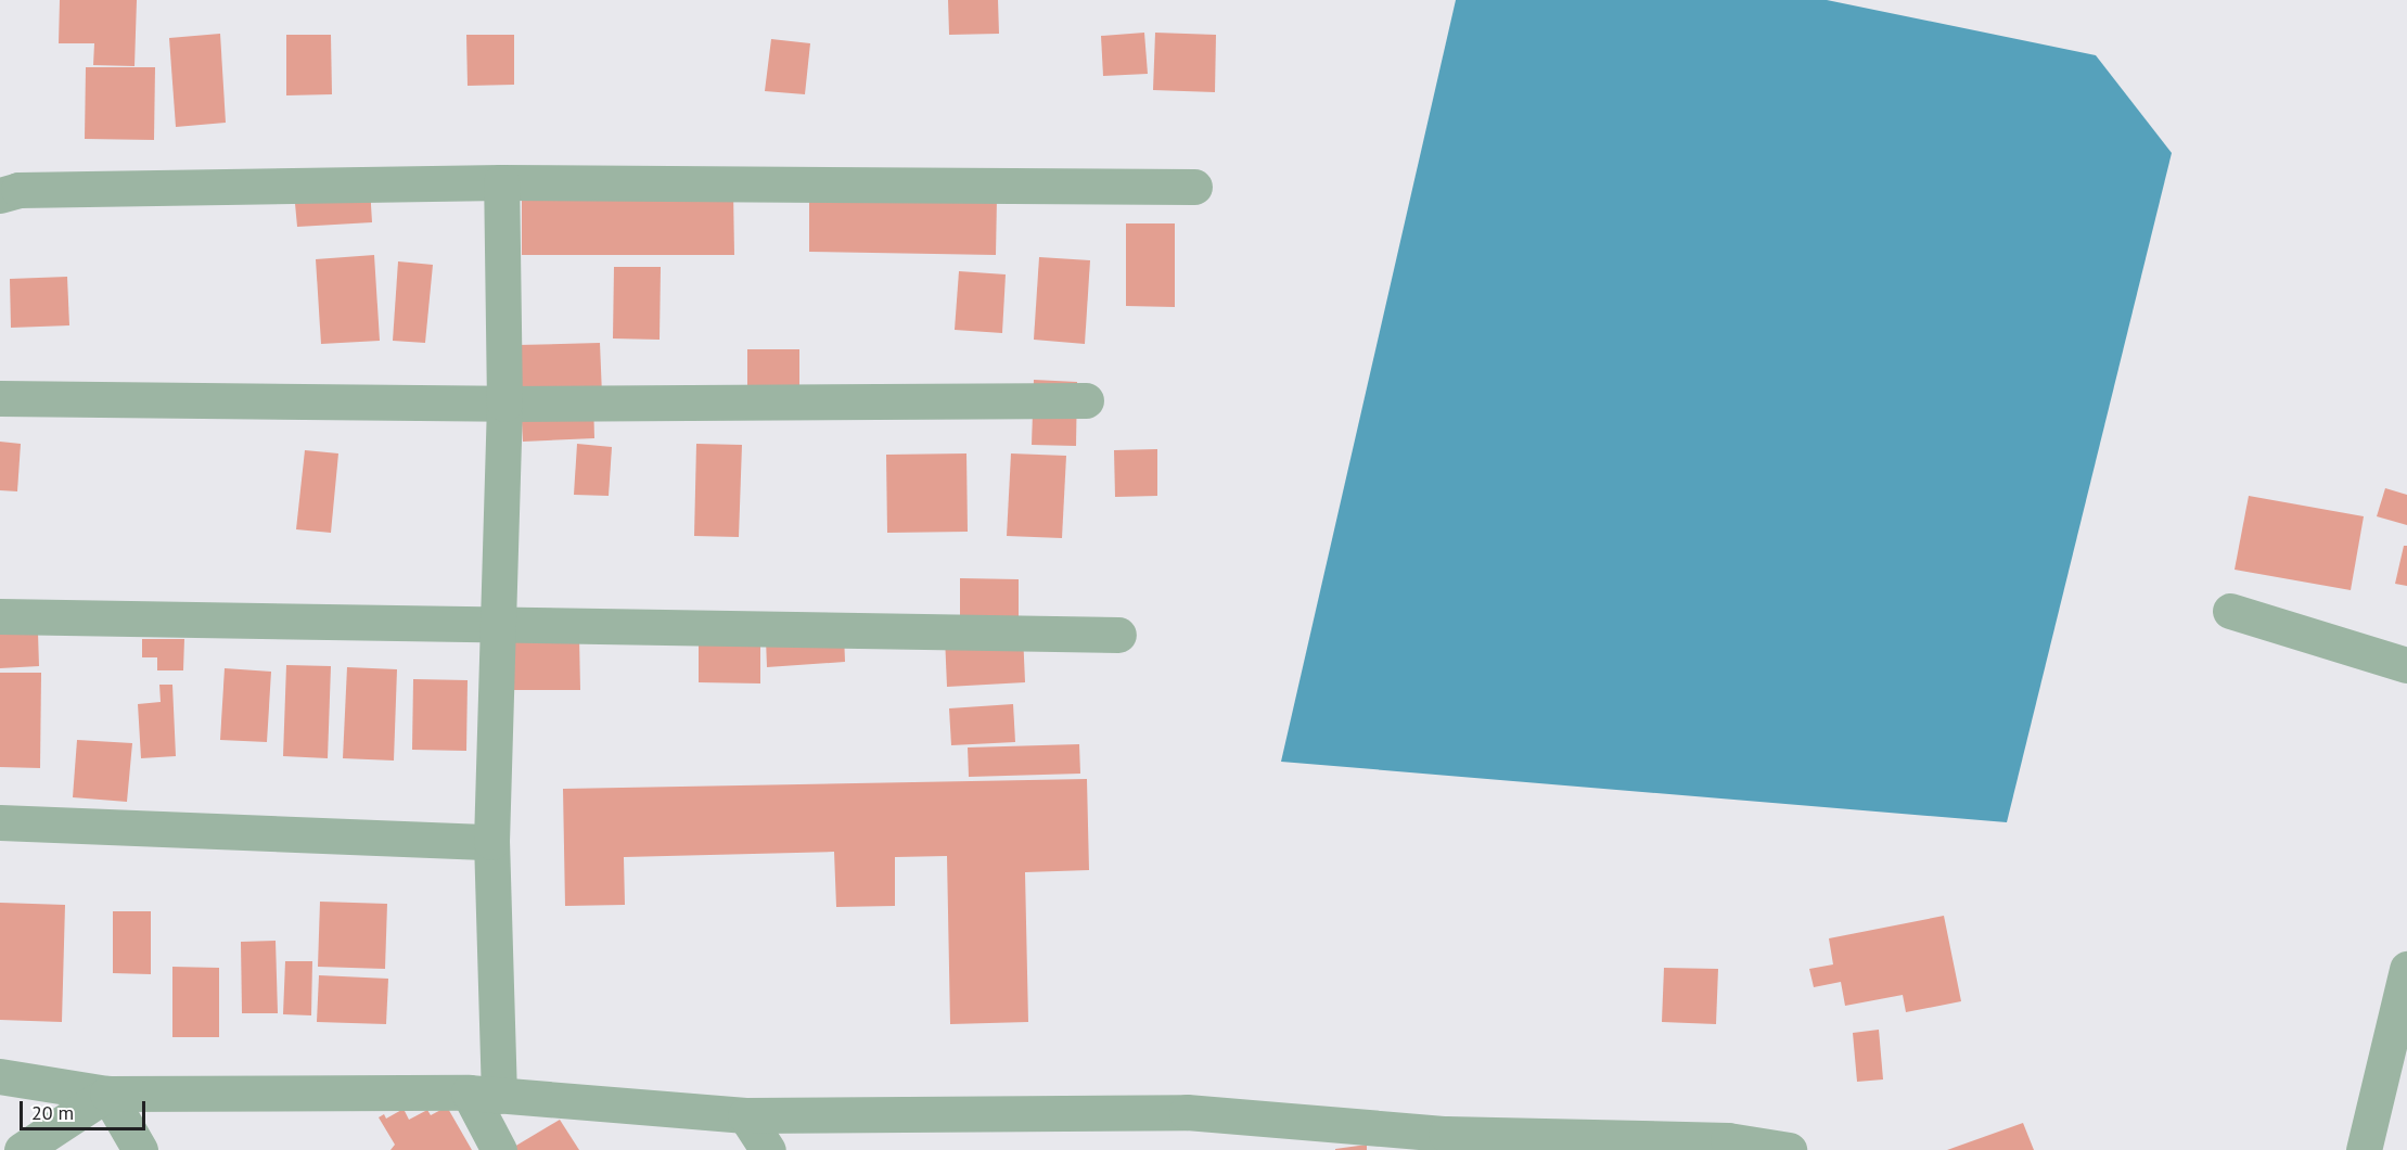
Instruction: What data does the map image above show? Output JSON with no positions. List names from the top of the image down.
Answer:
{
  "scale_bar": "20 m"
}
